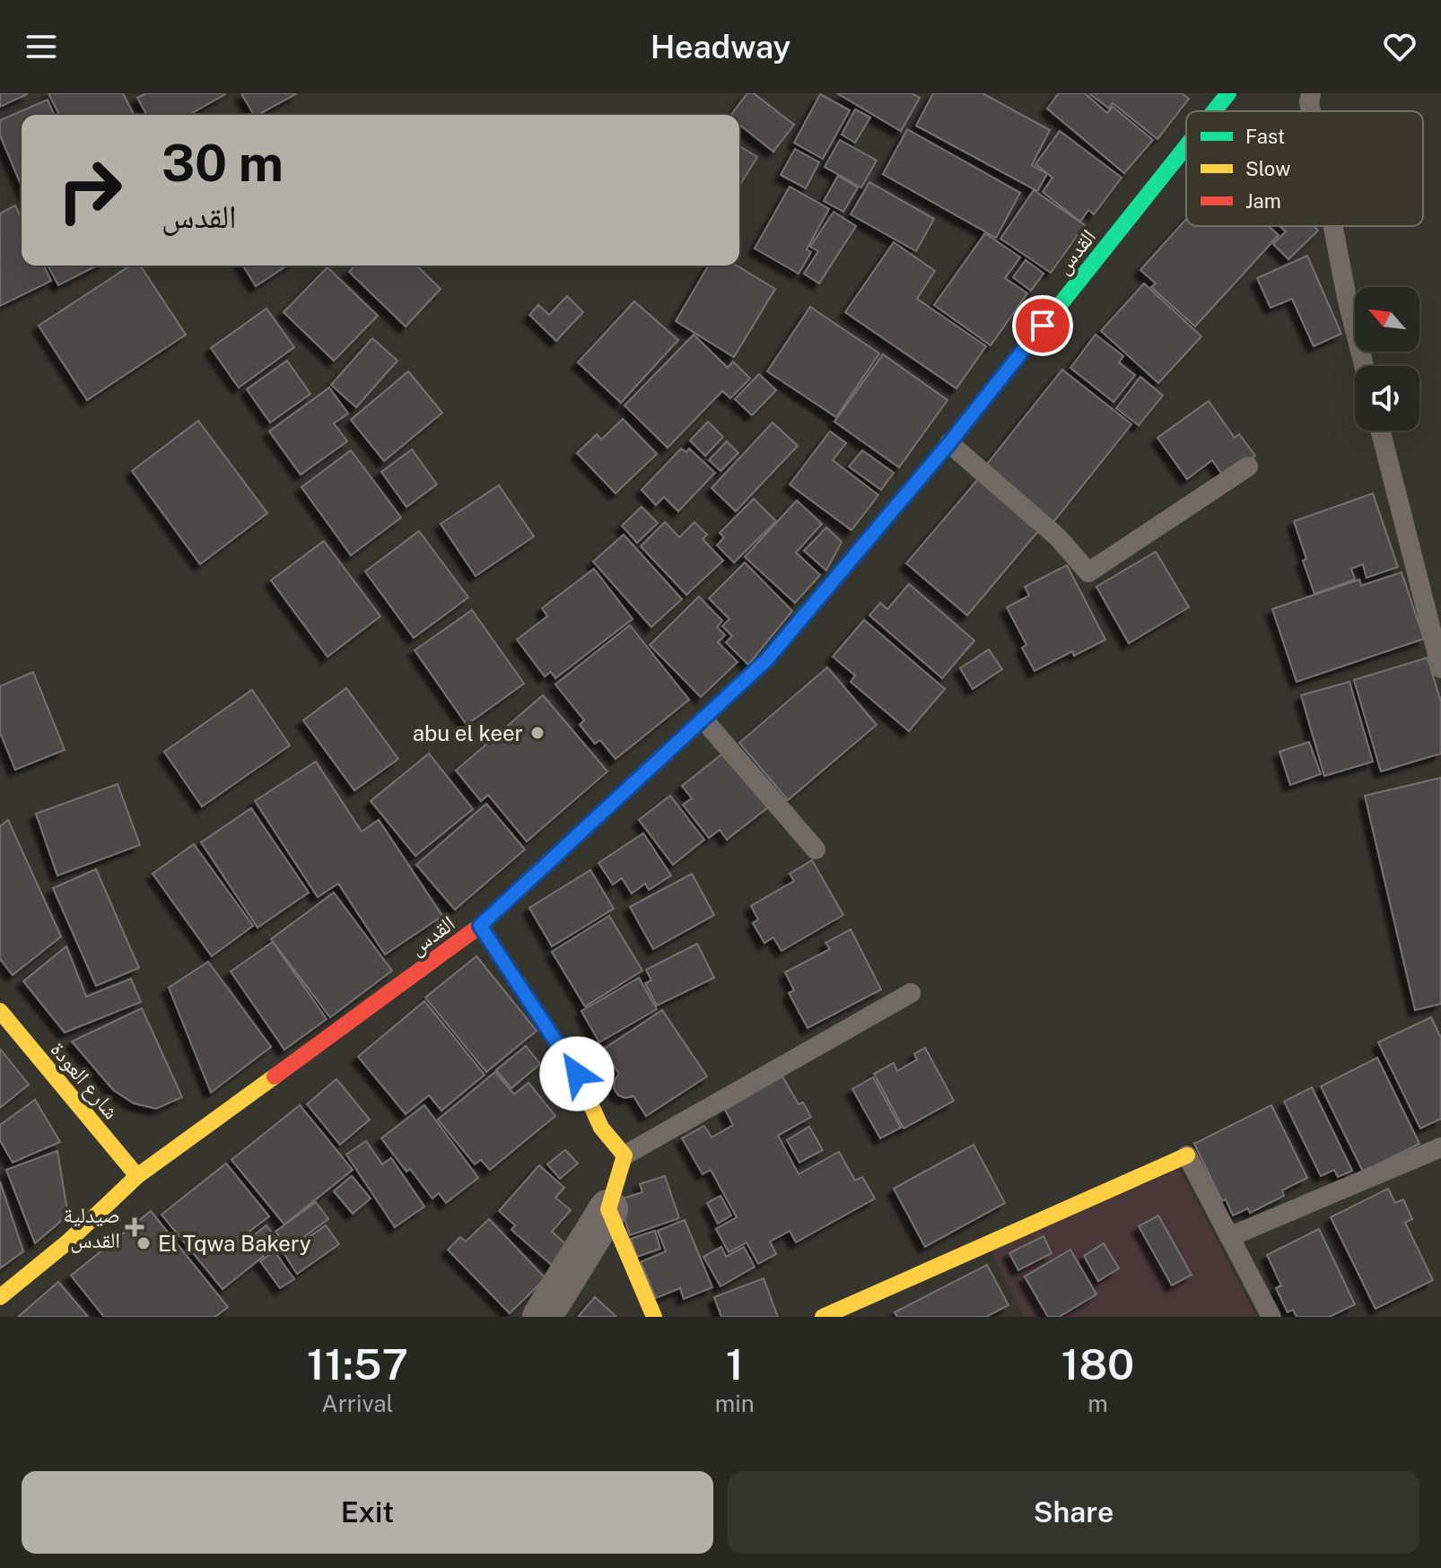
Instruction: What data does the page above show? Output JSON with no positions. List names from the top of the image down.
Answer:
{
  "streets": {
    "main road": ["القدس", "شارع العودة"]
  },
  "crossings": [
    ["القدس", "شارع العودة"]
  ],
  "places": {
    "other": ["abu el keer", "El Tqwa Bakery"],
    "health": ["صيدلية القدس"]
  },
  "legend": ["Fast", "Slow", "Jam"],
  "north": "top left",
  "page": {
    "header": "Headway",
    "turn": ["30 m", "القدس"],
    "eta": [
      "11:57",
      "Arrival",
      "1",
      "min",
      "180",
      "m"
    ],
    "buttons": ["Exit", "Share"]
  }
}
